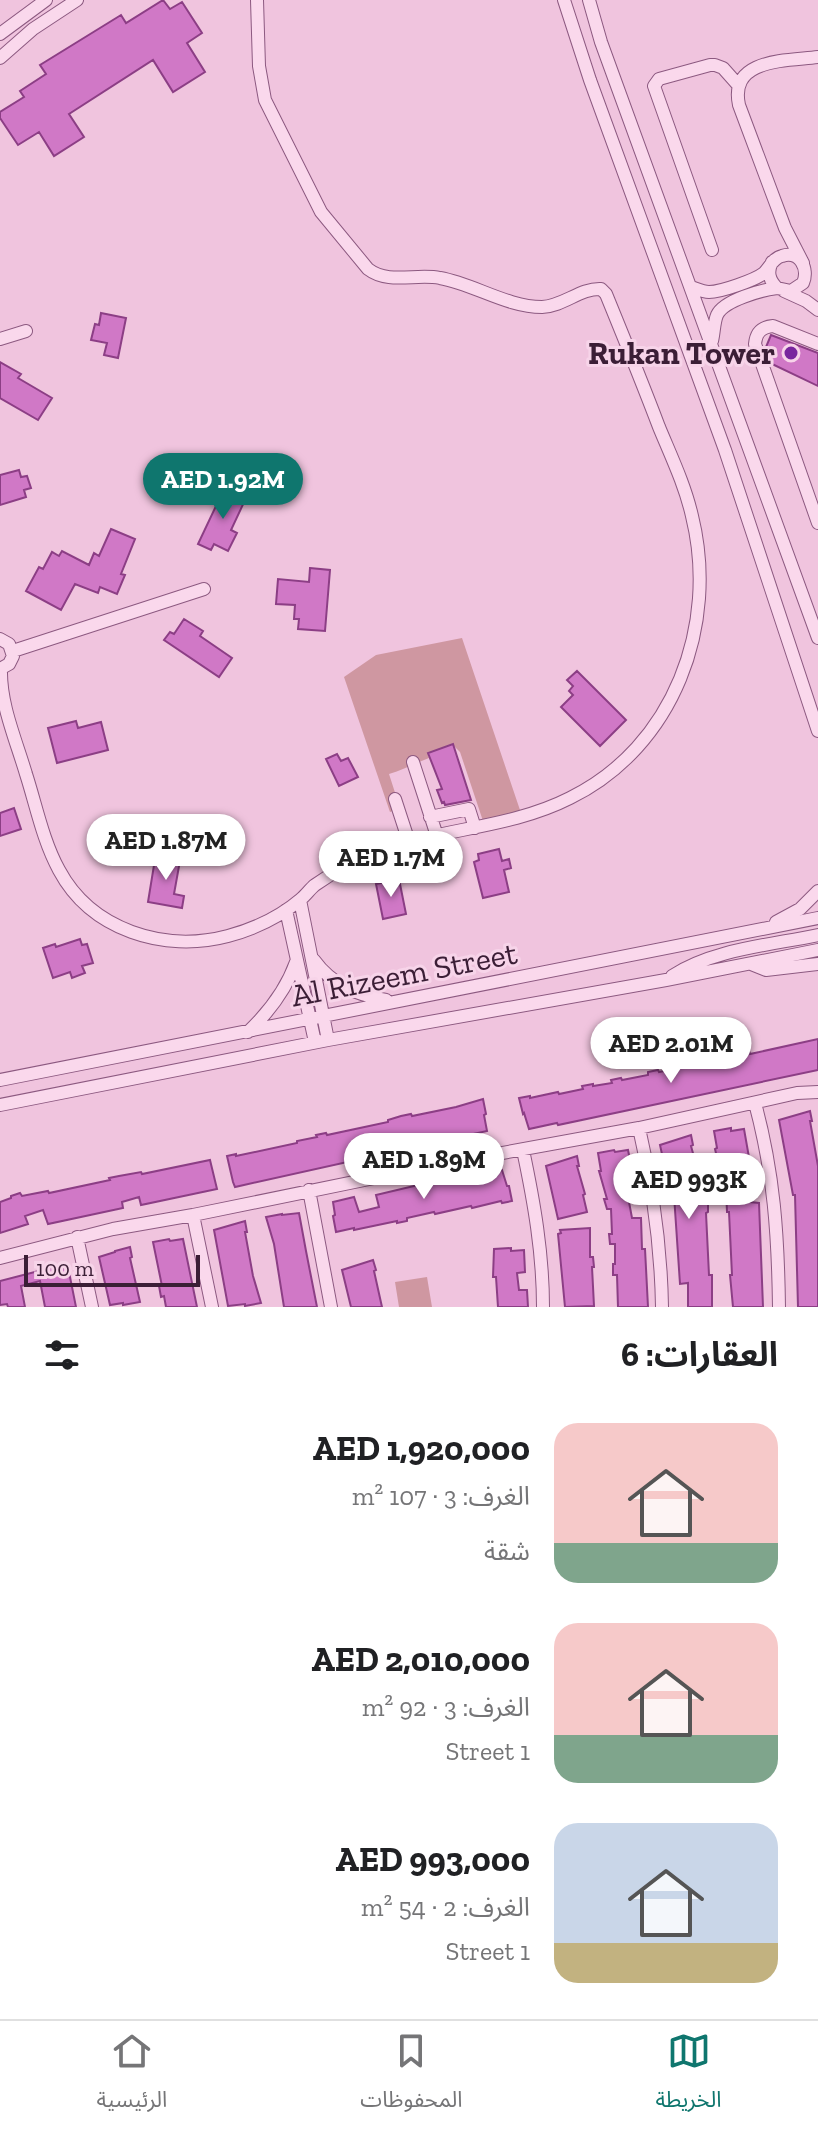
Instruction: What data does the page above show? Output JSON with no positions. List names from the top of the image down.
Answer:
{
  "streets": {
    "street": ["Al Rizeem Street"]
  },
  "places": ["Rukan Tower"],
  "scale_bar": "100 m",
  "page": {
    "price": [
      "AED 1.92M",
      "AED 1.87M",
      "AED 1.7M",
      "AED 2.01M",
      "AED 1.89M",
      "AED 993K"
    ],
    "scale": "100 m",
    "heading": "العقارات: 6",
    "list": [
      {
        "name": "AED 1,920,000",
        "note": "الغرف: 3 · 107 m² · شقة"
      },
      {
        "name": "AED 2,010,000",
        "note": "الغرف: 3 · 92 m² · 1 Street"
      },
      {
        "name": "AED 993,000",
        "note": "الغرف: 2 · 54 m² · 1 Street"
      }
    ],
    "tabs": ["الخريطة", "المحفوظات", "الرئيسية"]
  }
}
